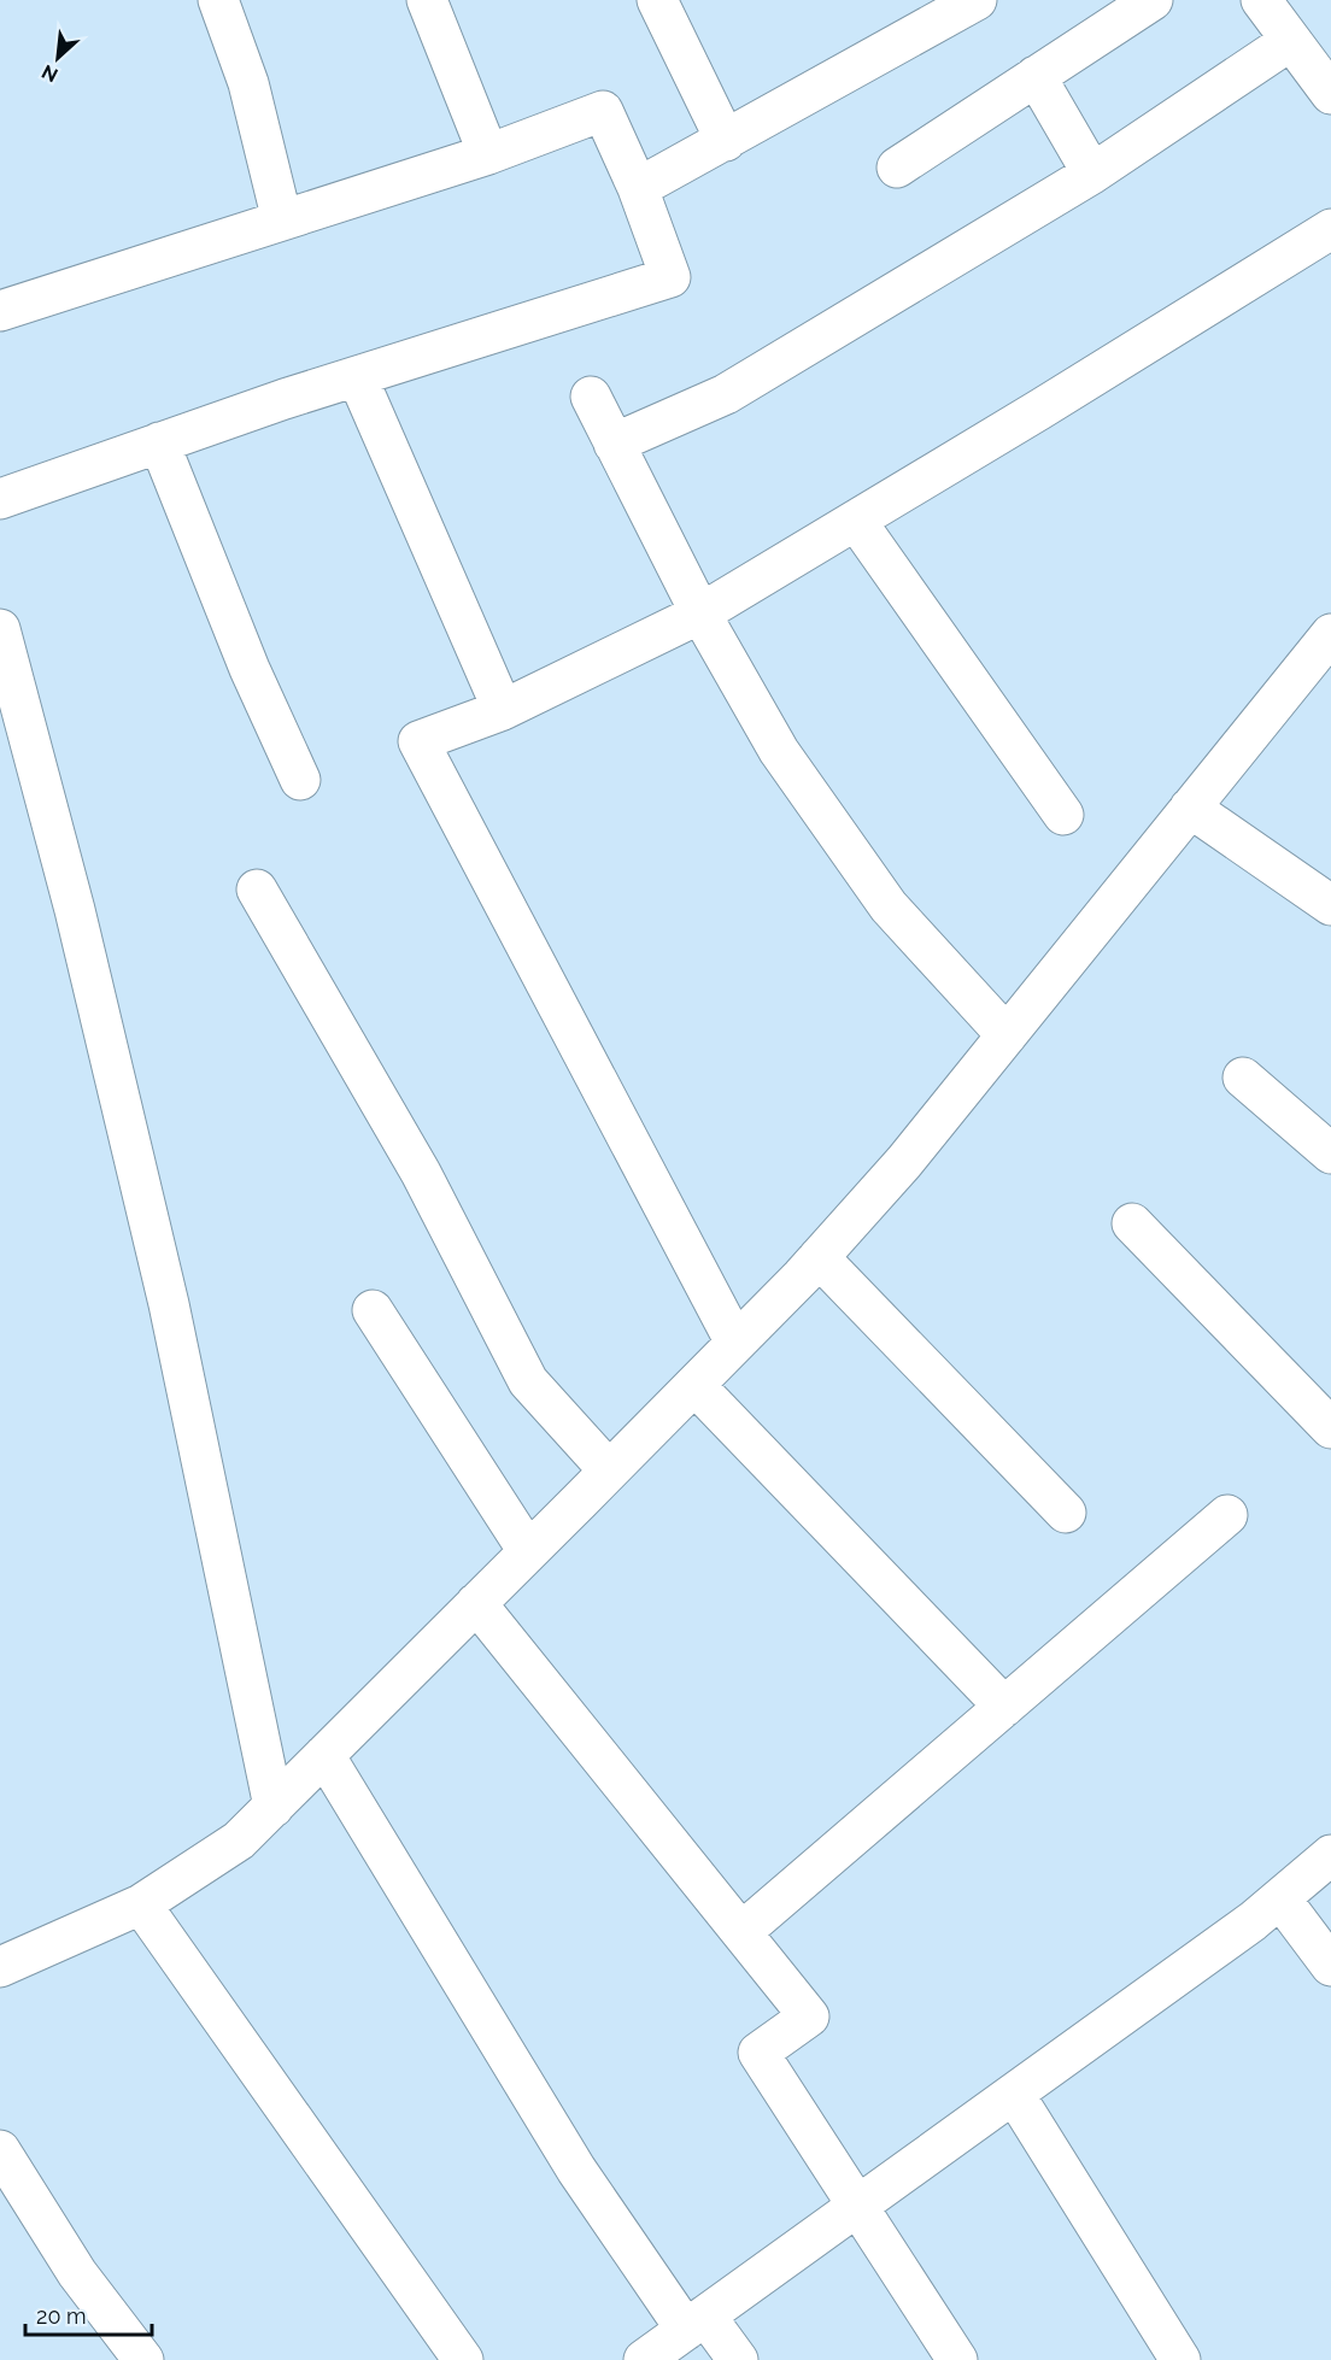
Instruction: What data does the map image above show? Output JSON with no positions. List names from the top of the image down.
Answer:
{
  "scale_bar": "20 m",
  "north": "bottom left"
}
